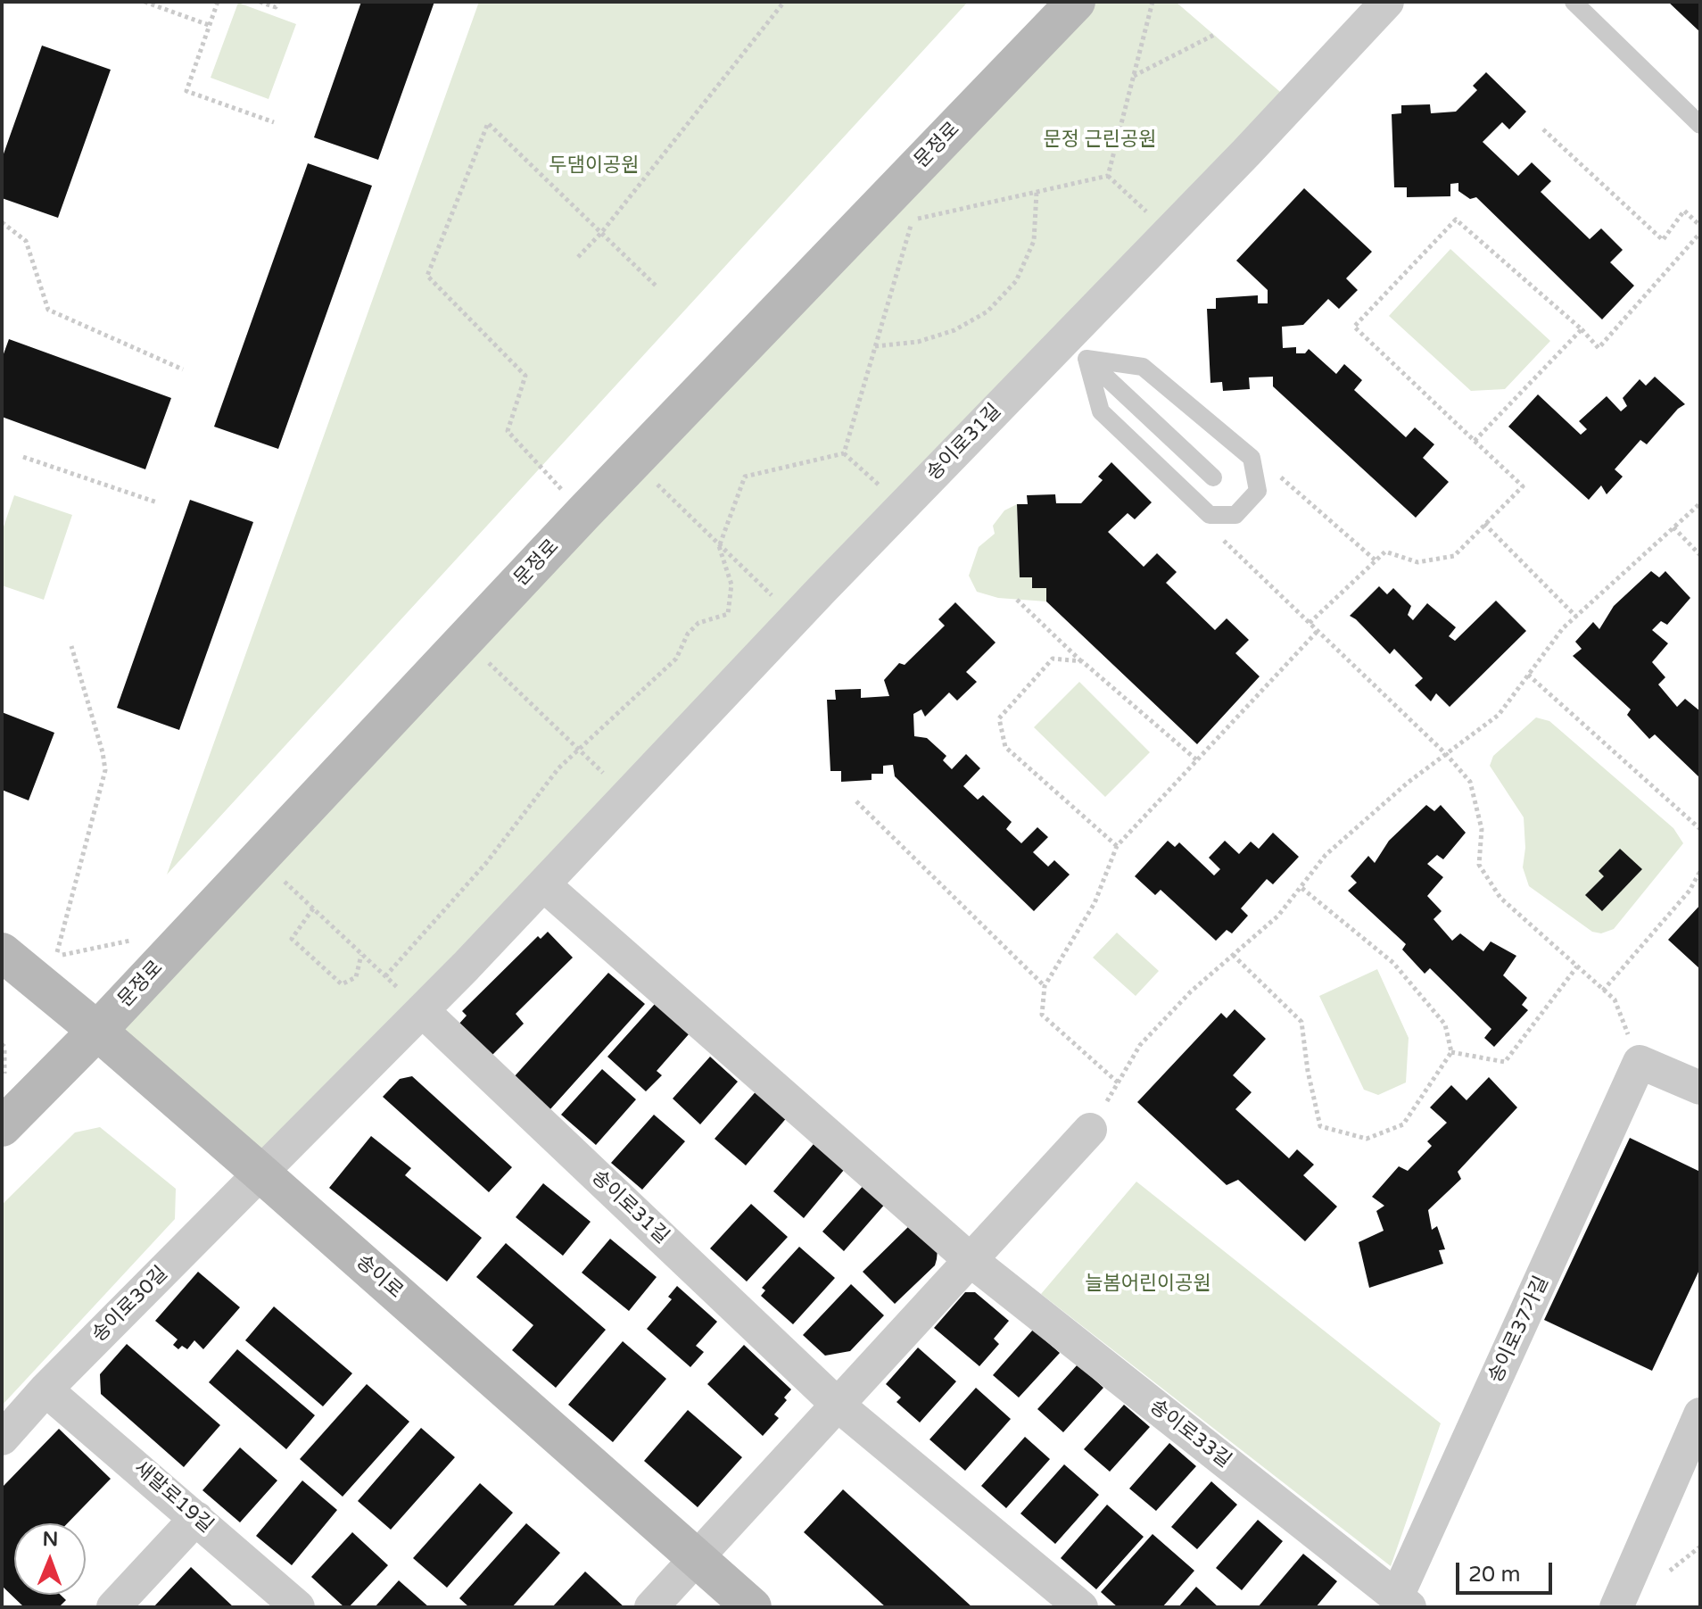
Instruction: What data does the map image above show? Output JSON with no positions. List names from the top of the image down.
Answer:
{
  "streets": {
    "street": [
      "문정로",
      "송이로31길",
      "송이로",
      "송이로30길",
      "송이로37가길",
      "송이로33길",
      "새말로19길"
    ]
  },
  "crossings": [
    ["문정로", "송이로"],
    ["송이로31길", "송이로"],
    ["송이로31길", "송이로30길"],
    ["송이로", "송이로30길"],
    ["송이로30길", "새말로19길"],
    ["송이로37가길", "송이로33길"]
  ],
  "parks": ["문정 근린공원", "두댐이공원", "늘봄어린이공원"],
  "scale_bar": "20 m",
  "north": "top"
}
